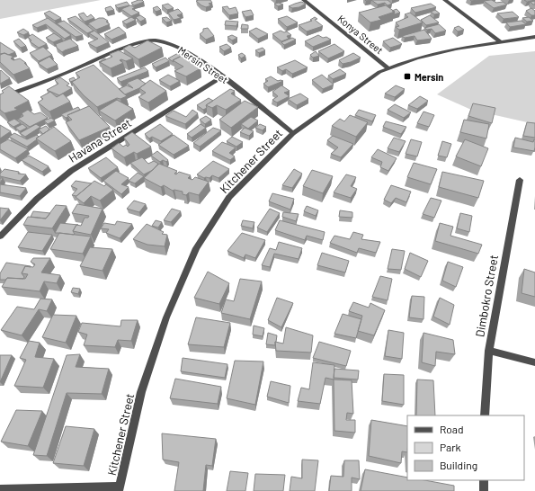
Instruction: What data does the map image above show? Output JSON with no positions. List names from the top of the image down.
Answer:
{
  "streets": {
    "street": [
      "Konya Street",
      "Mersin Street",
      "Havana Street",
      "Kitchener Street",
      "Dimbokro Street"
    ]
  },
  "crossings": [
    ["Konya Street", "Kitchener Street"],
    ["Mersin Street", "Havana Street"],
    ["Mersin Street", "Kitchener Street"]
  ],
  "places": {
    "transit": ["Mersin"]
  },
  "legend": ["Road", "Park", "Building"]
}
